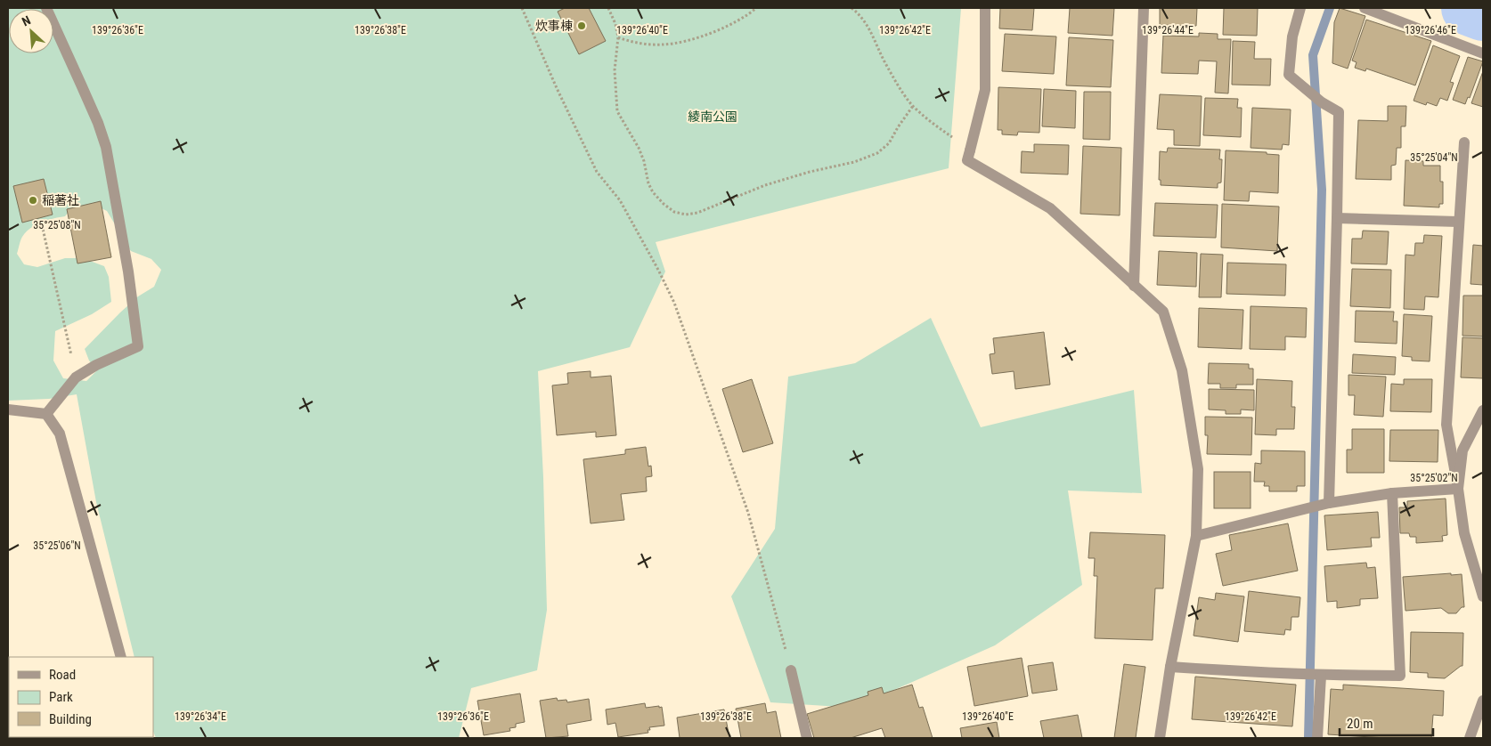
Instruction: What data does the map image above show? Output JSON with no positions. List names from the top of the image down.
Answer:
{
  "parks": ["綾南公園"],
  "places": ["炊事棟", "稲著社"],
  "legend": ["Road", "Park", "Building"],
  "scale_bar": "20 m",
  "north": "top left",
  "coordinates": [
    "139°26'36\"E",
    "139°26'38\"E",
    "139°26'40\"E",
    "139°26'42\"E",
    "139°26'44\"E",
    "139°26'46\"E",
    "35°25'04\"N",
    "35°25'08\"N",
    "35°25'02\"N",
    "35°25'06\"N",
    "139°26'34\"E"
  ]
}
